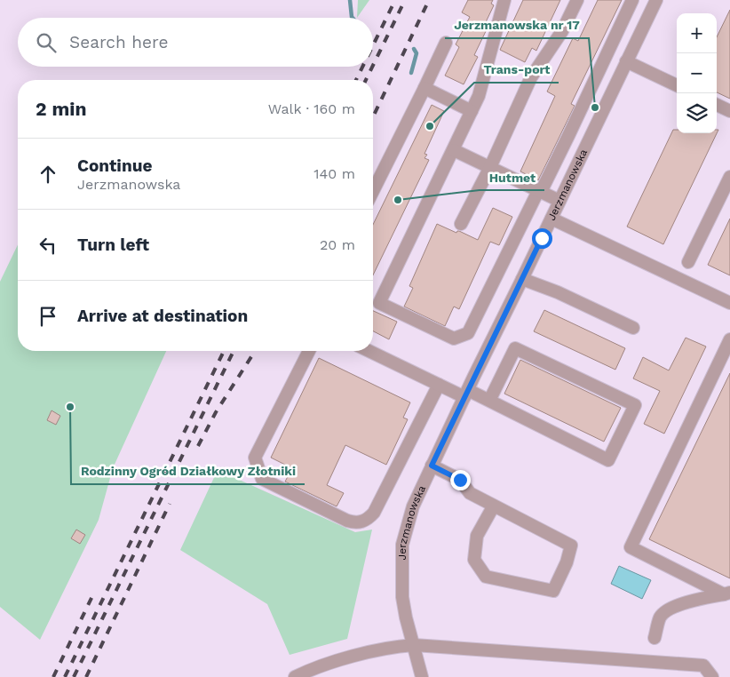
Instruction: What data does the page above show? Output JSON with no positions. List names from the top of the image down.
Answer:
{
  "streets": {
    "street": ["Jerzmanowska"]
  },
  "places": [
    "Jerzmanowska nr 17",
    "Trans-port",
    "Hutmet",
    "Rodzinny Ogród Działkowy Złotniki"
  ],
  "page": {
    "map_buttons": ["+", "−"],
    "search": "Search here",
    "heading": ["2 min", "Walk · 160 m"],
    "list": [
      ["Continue", "Jerzmanowska", "140 m"],
      ["Turn left", "20 m"],
      "Arrive at destination"
    ]
  }
}
